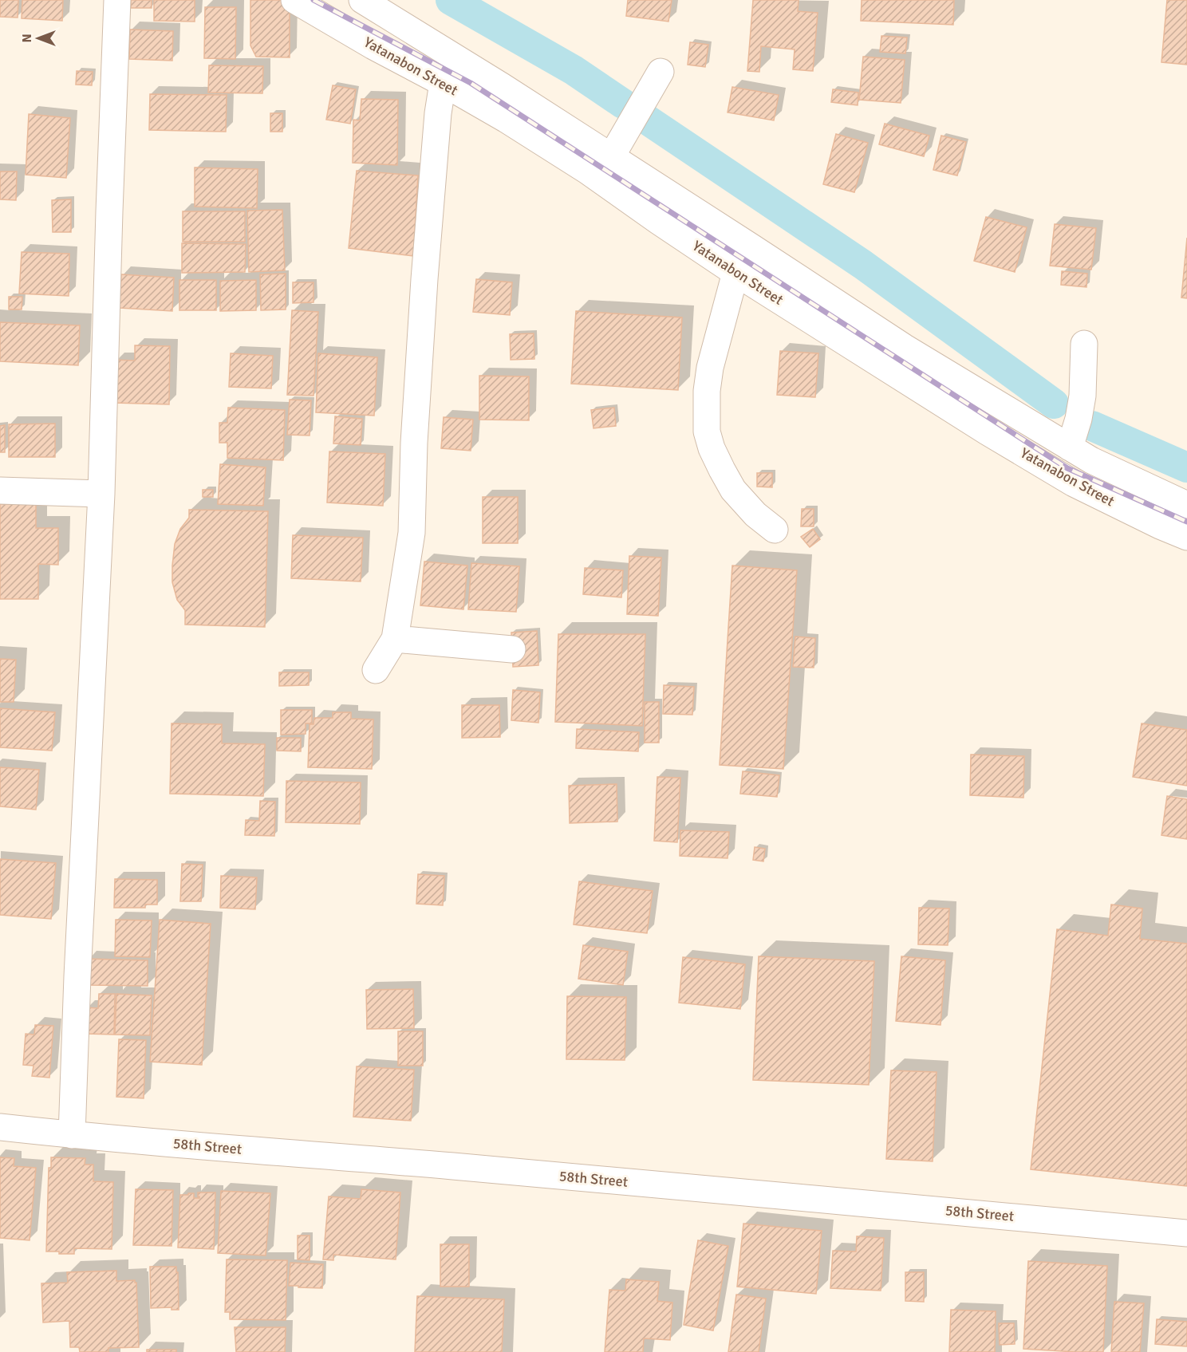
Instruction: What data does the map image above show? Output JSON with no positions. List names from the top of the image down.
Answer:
{
  "streets": {
    "street": ["Yatanabon Street", "58th Street"]
  },
  "north": "left"
}
